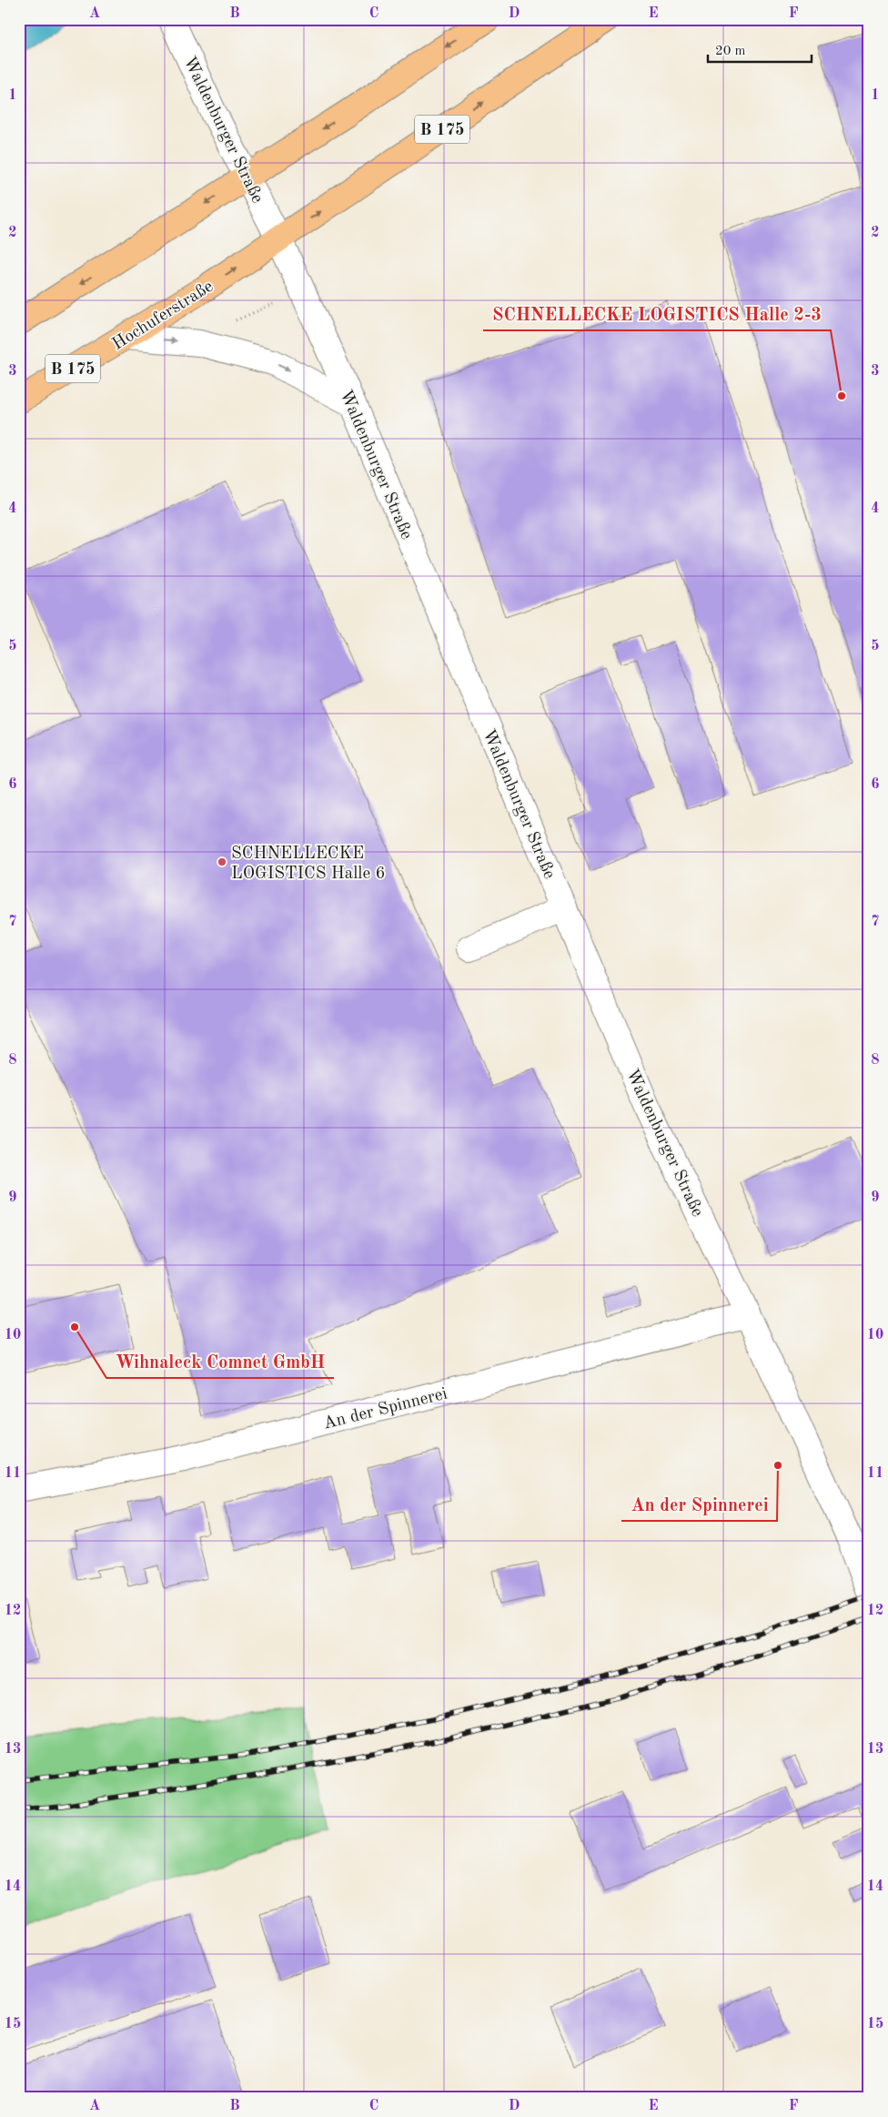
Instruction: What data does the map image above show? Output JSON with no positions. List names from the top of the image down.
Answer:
{
  "streets": {
    "main road": ["B 175", "Hochuferstraße"],
    "street": ["Waldenburger Straße", "An der Spinnerei"]
  },
  "crossings": [
    ["Waldenburger Straße", "B 175"],
    ["Waldenburger Straße", "Hochuferstraße"],
    ["Waldenburger Straße", "An der Spinnerei"],
    ["B 175", "Hochuferstraße"]
  ],
  "places": [
    "SCHNELLECKE LOGISTICS Halle 2-3",
    "SCHNELLECKE LOGISTICS Halle 6",
    "Wihnaleck Comnet GmbH",
    "An der Spinnerei"
  ],
  "scale_bar": "20 m",
  "grid": {
    "columns": [
      "A",
      "B",
      "C",
      "D",
      "E",
      "F"
    ],
    "rows": [
      "1",
      "2",
      "3",
      "4",
      "5",
      "6",
      "7",
      "8",
      "9",
      "10",
      "11",
      "12",
      "13",
      "14",
      "15"
    ]
  }
}
